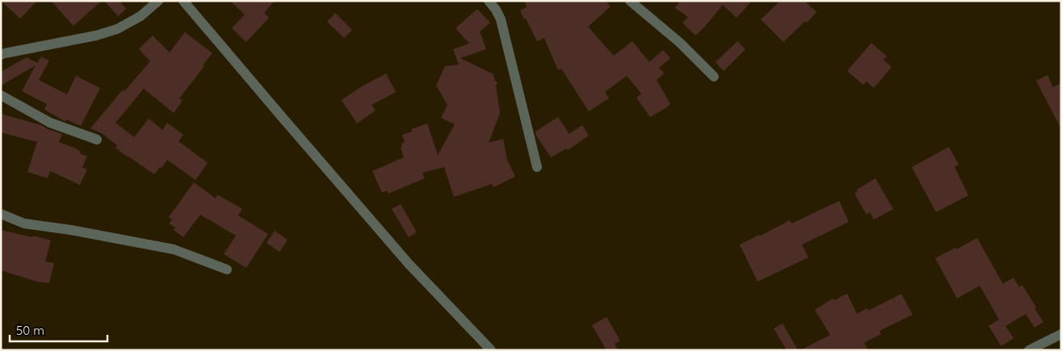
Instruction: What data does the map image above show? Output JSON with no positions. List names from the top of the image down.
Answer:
{
  "scale_bar": "50 m"
}
